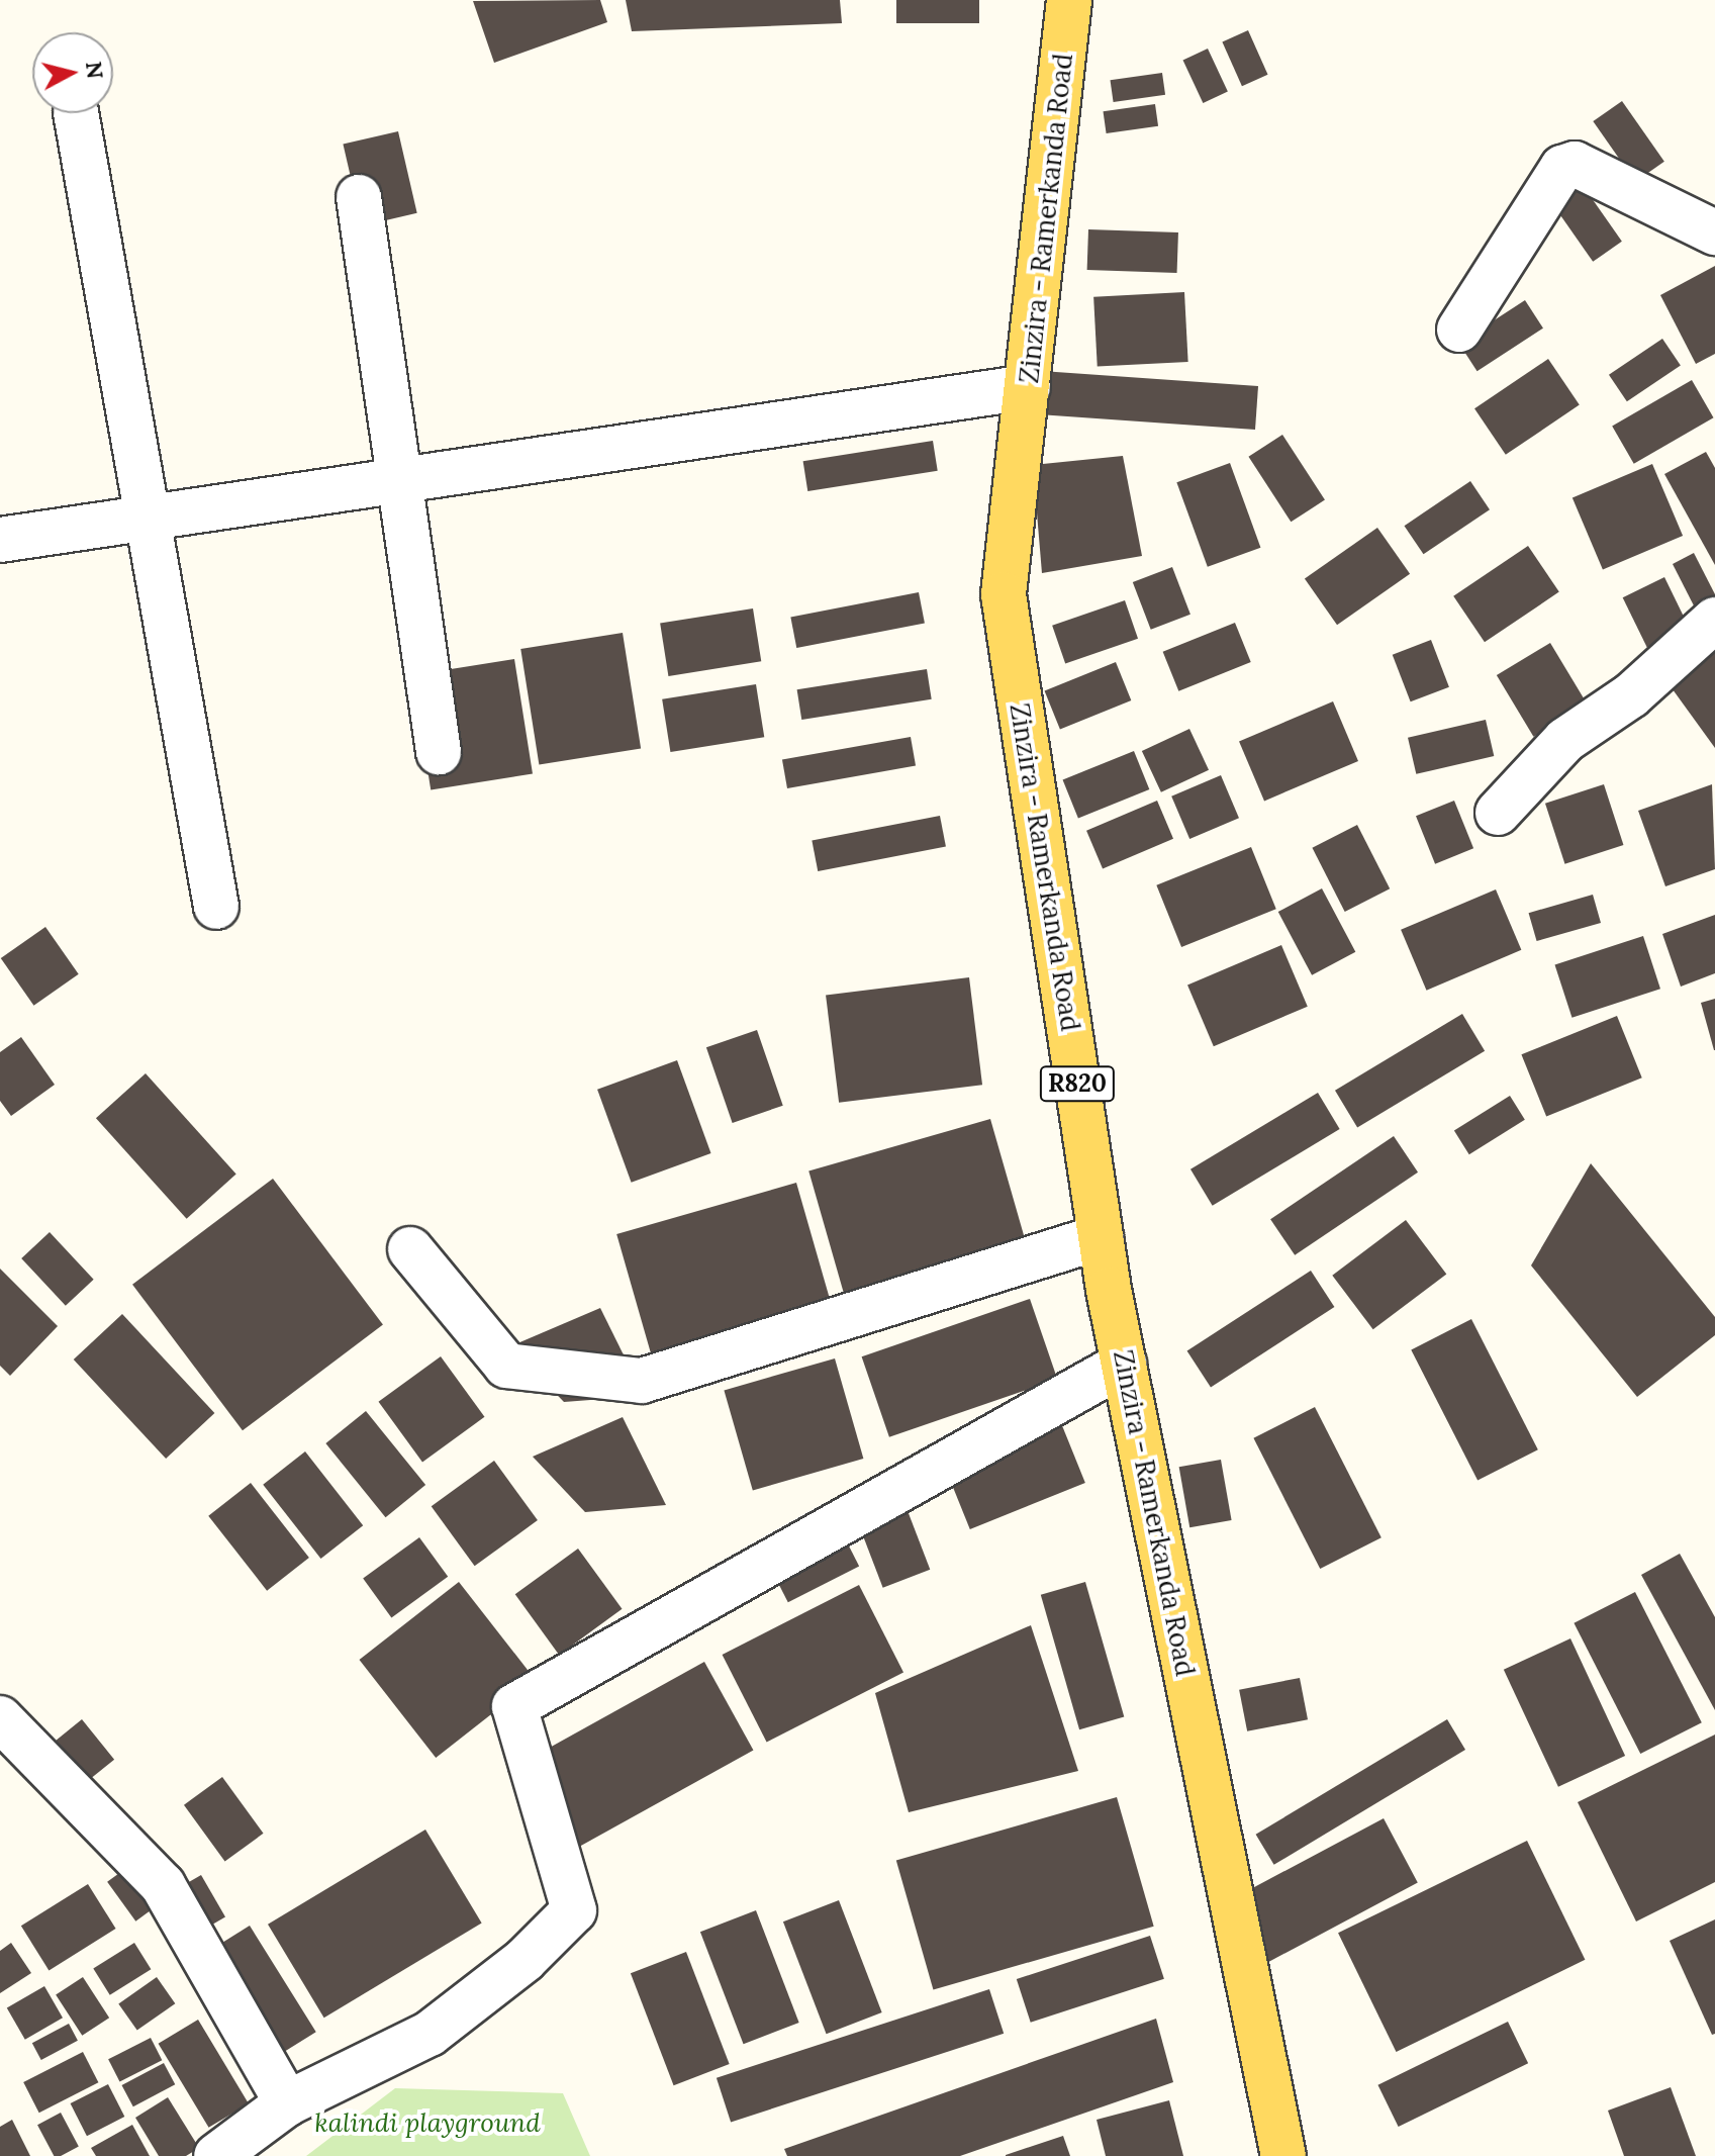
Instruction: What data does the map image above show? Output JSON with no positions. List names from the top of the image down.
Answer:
{
  "streets": {
    "main road": ["Zinzira - Ramerkanda Road", "R820"]
  },
  "parks": ["kalindi playground"],
  "north": "right"
}
